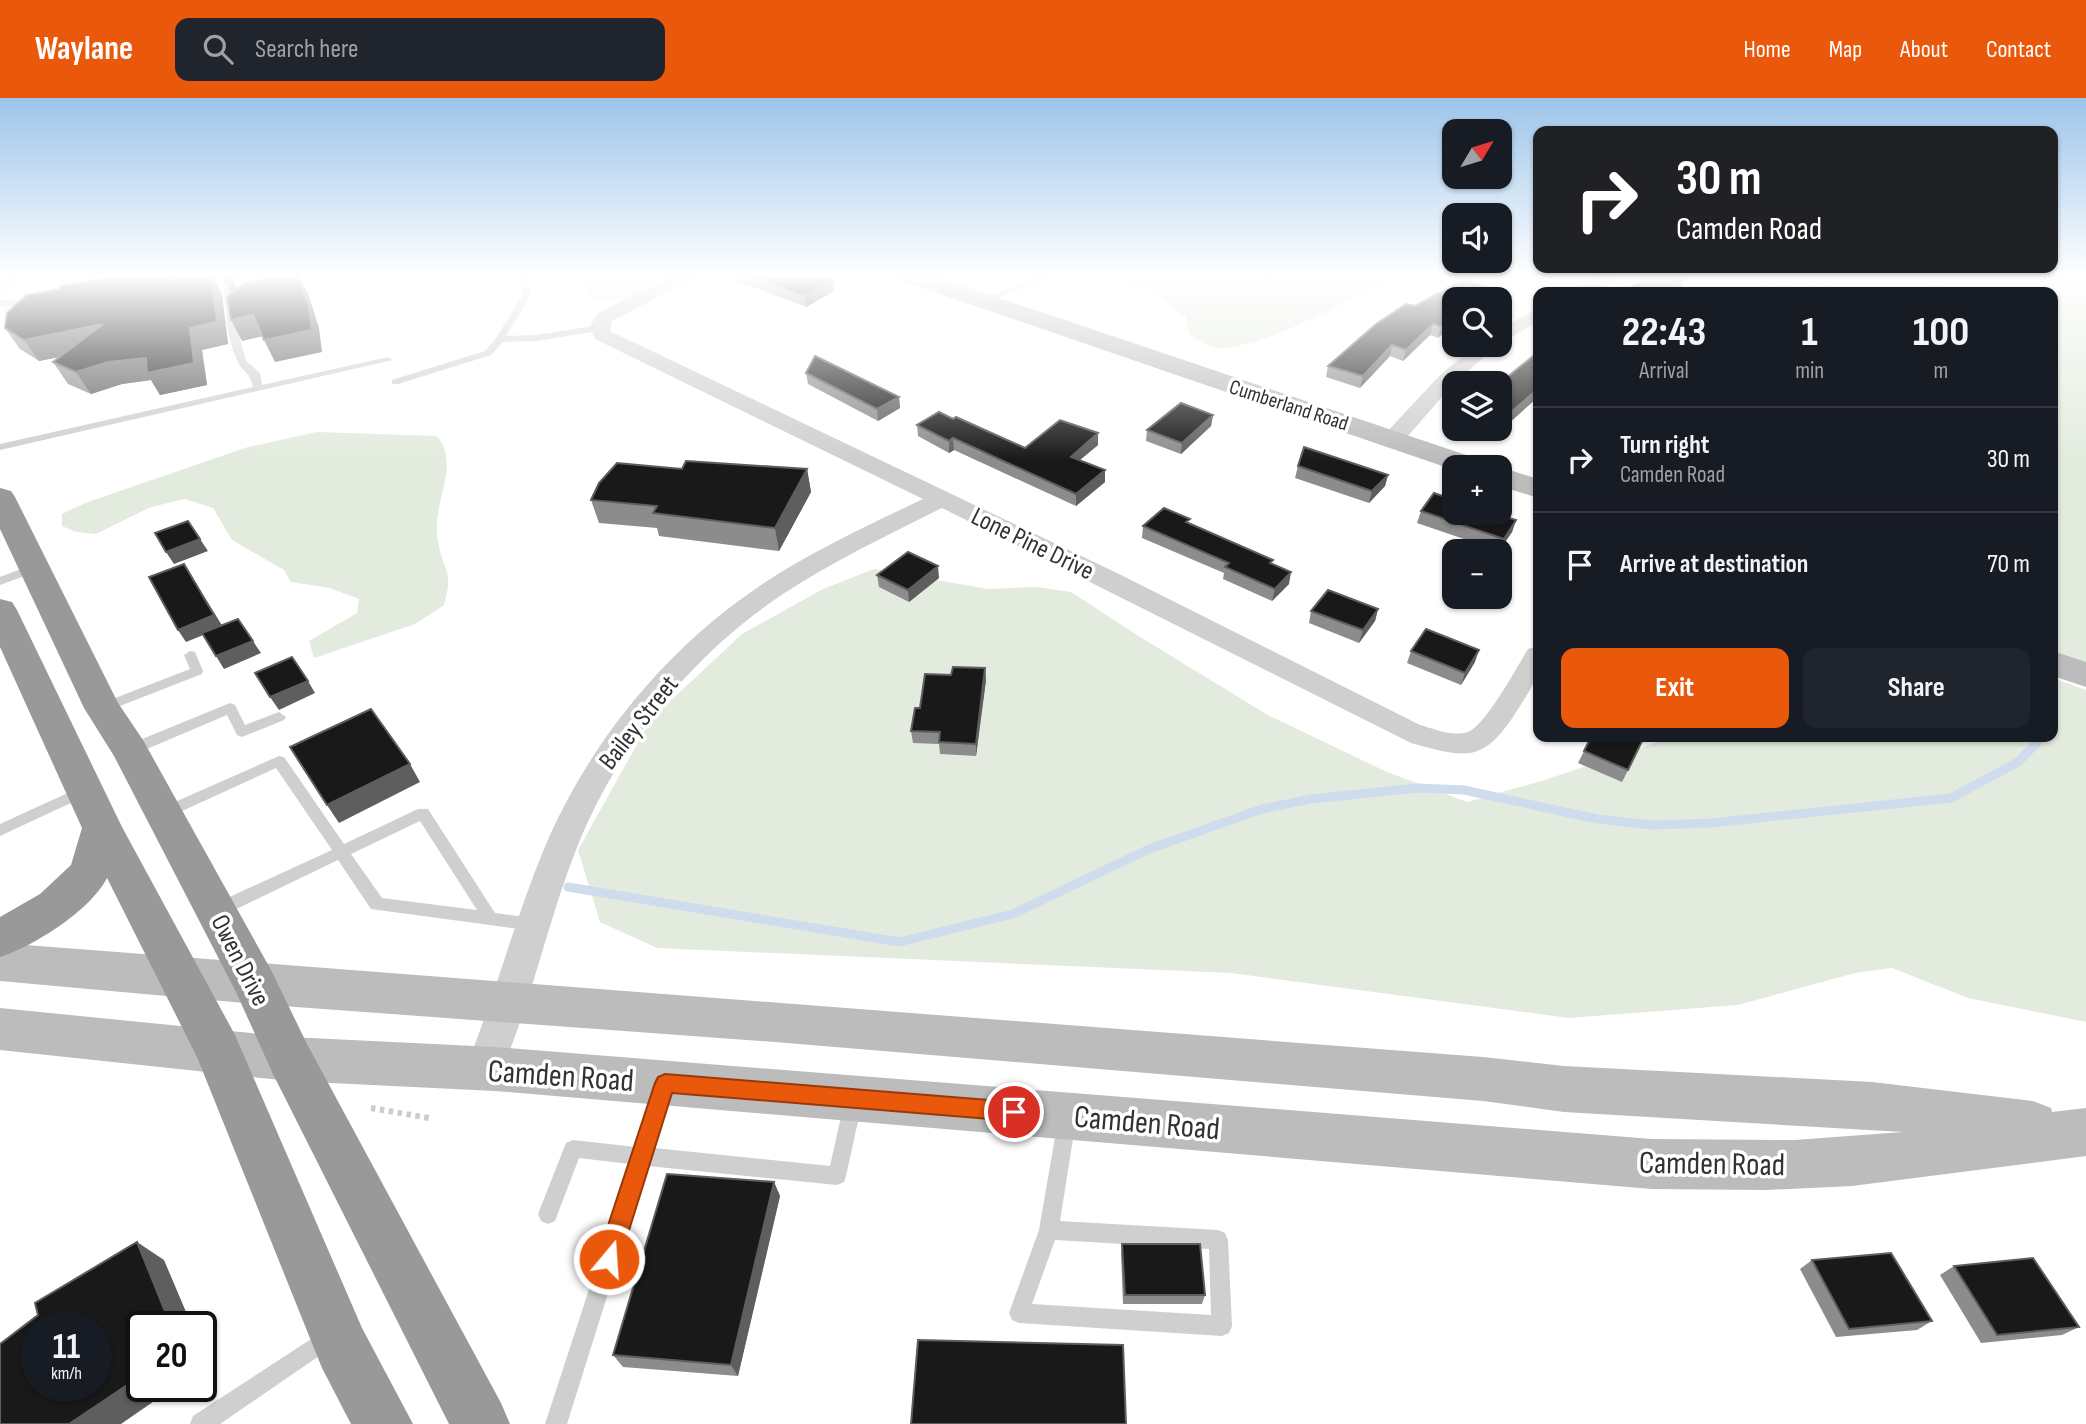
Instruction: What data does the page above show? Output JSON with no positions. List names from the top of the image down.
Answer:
{
  "streets": {
    "highway": ["Owen Drive"],
    "street": [
      "Cumberland Road",
      "Lone Pine Drive",
      "Bailey Street",
      "Camden Road"
    ]
  },
  "crossings": [
    ["Lone Pine Drive", "Bailey Street"],
    ["Bailey Street", "Camden Road"],
    ["Owen Drive", "Camden Road"]
  ],
  "north": "top right",
  "page": {
    "header": "Waylane",
    "search": "Search here",
    "nav": [
      "Home",
      "Map",
      "About",
      "Contact"
    ],
    "map_buttons": ["+", "−"],
    "turn": ["30 m", "Camden Road"],
    "eta": [
      "22:43",
      "Arrival",
      "1",
      "min",
      "100",
      "m"
    ],
    "list": [
      {
        "name": "Turn right",
        "note": "Camden Road",
        "value": "30 m"
      },
      {
        "name": "Arrive at destination",
        "value": "70 m"
      }
    ],
    "buttons": ["Exit", "Share"],
    "speed": "11 km/h",
    "limit": "20"
  }
}
